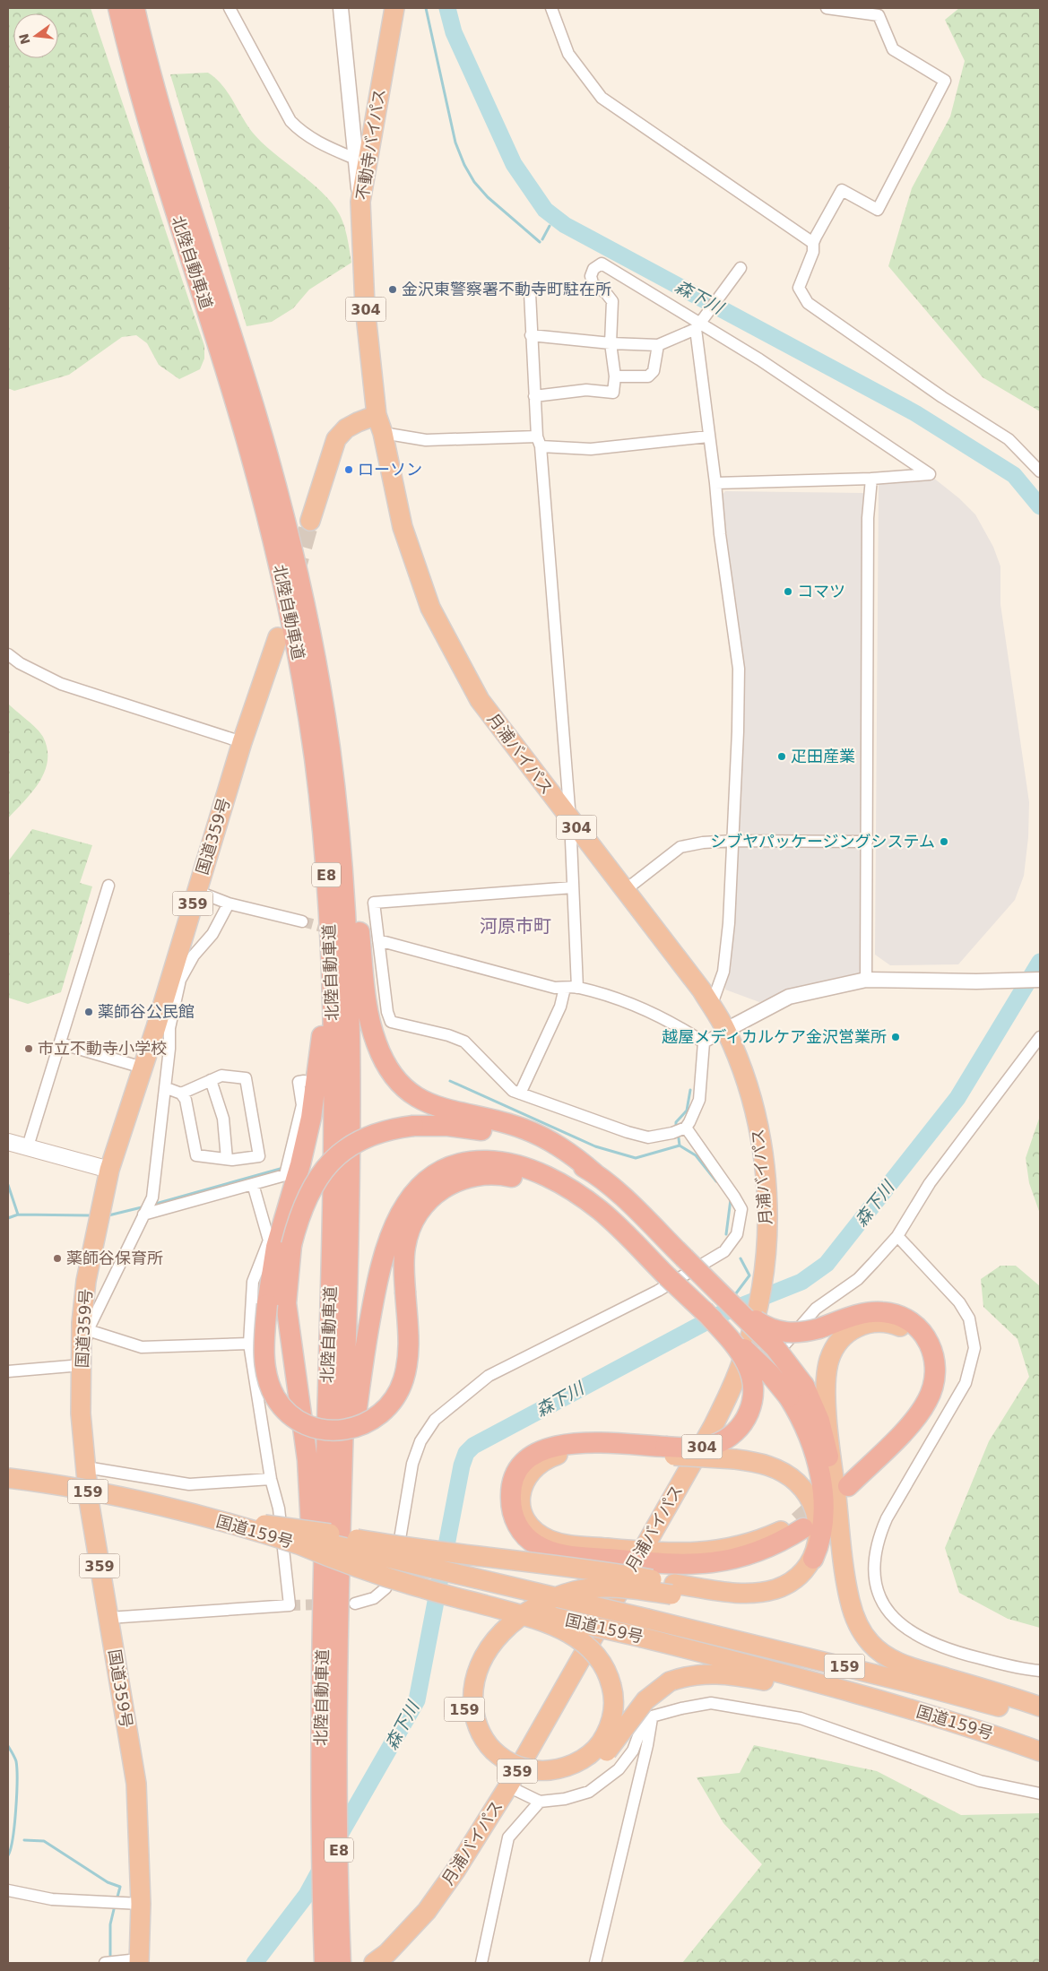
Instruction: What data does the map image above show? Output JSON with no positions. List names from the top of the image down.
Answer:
{
  "streets": {
    "highway": [
      "不動寺バイパス",
      "北陸自動車道",
      "304",
      "月浦バイパス",
      "国道359号",
      "E8",
      "359",
      "159",
      "国道159号"
    ]
  },
  "crossings": [
    ["不動寺バイパス", "月浦バイパス"],
    ["159", "国道159号"]
  ],
  "districts": ["河原市町"],
  "water": ["森下川"],
  "places": [
    "金沢東警察署不動寺町駐在所",
    "ローソン",
    "コマツ",
    "疋田産業",
    "シブヤパッケージングシステム",
    "薬師谷公民館",
    "越屋メディカルケア金沢営業所",
    "市立不動寺小学校",
    "薬師谷保育所"
  ],
  "north": "left"
}
